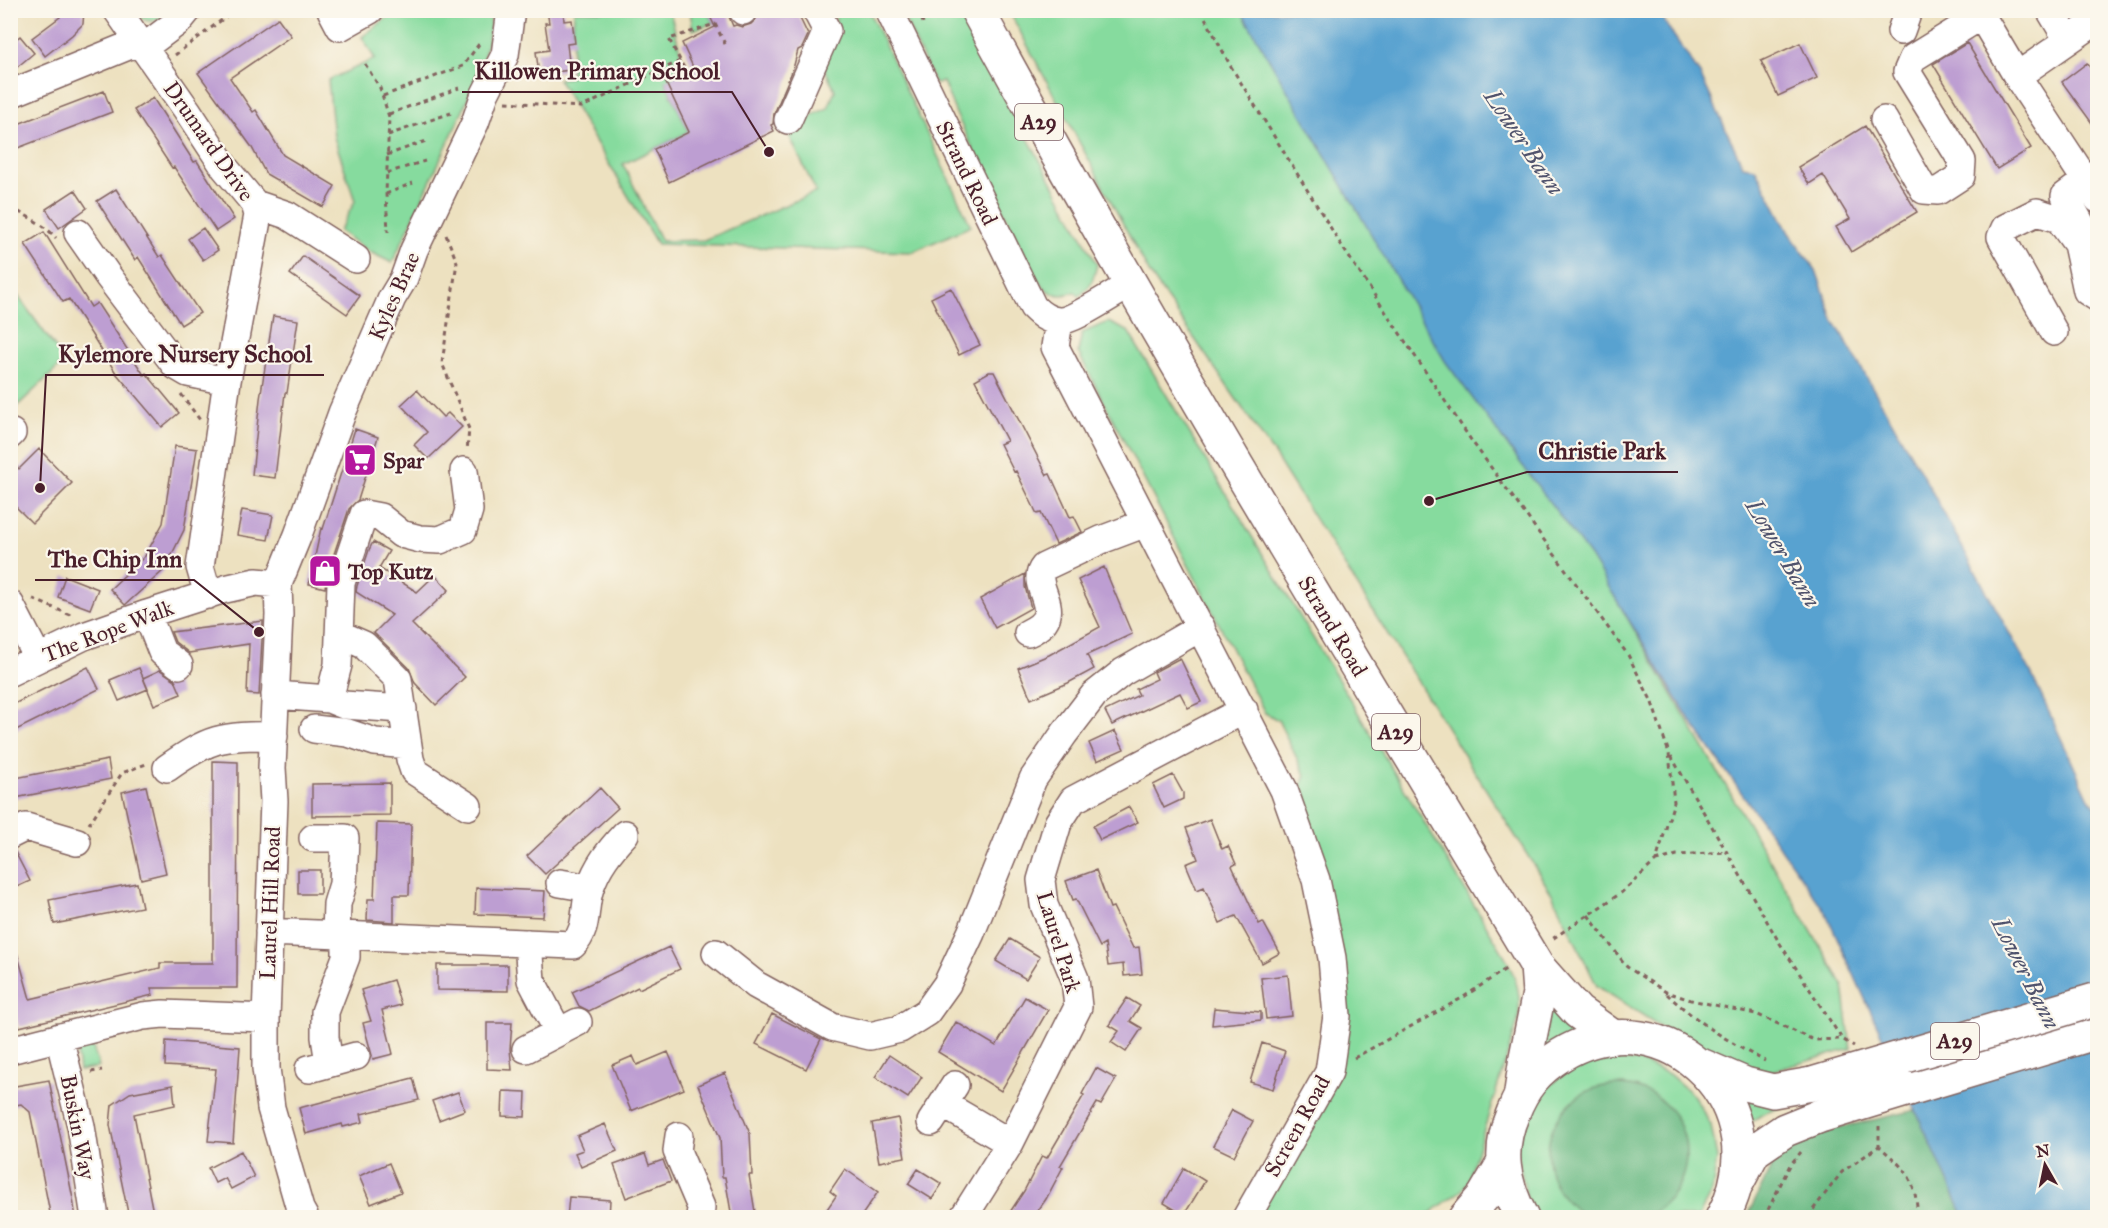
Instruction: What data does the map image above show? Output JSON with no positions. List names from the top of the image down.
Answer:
{
  "streets": {
    "main road": ["A29", "Strand Road"],
    "street": [
      "Drumard Drive",
      "Kyles Brae",
      "The Rope Walk",
      "Laurel Hill Road",
      "Laurel Park",
      "Screen Road",
      "Buskin Way"
    ]
  },
  "crossings": [
    ["A29", "Strand Road"],
    ["Drumard Drive", "The Rope Walk"],
    ["Kyles Brae", "The Rope Walk"],
    ["Kyles Brae", "Laurel Hill Road"],
    ["The Rope Walk", "Laurel Hill Road"],
    ["Laurel Park", "Screen Road"]
  ],
  "water": ["Lower Bann"],
  "places": {
    "other": [
      "Killowen Primary School",
      "Kylemore Nursery School",
      "Christie Park",
      "The Chip Inn"
    ],
    "supermarket": ["Spar"],
    "shop": ["Top Kutz"]
  },
  "north": "top"
}
